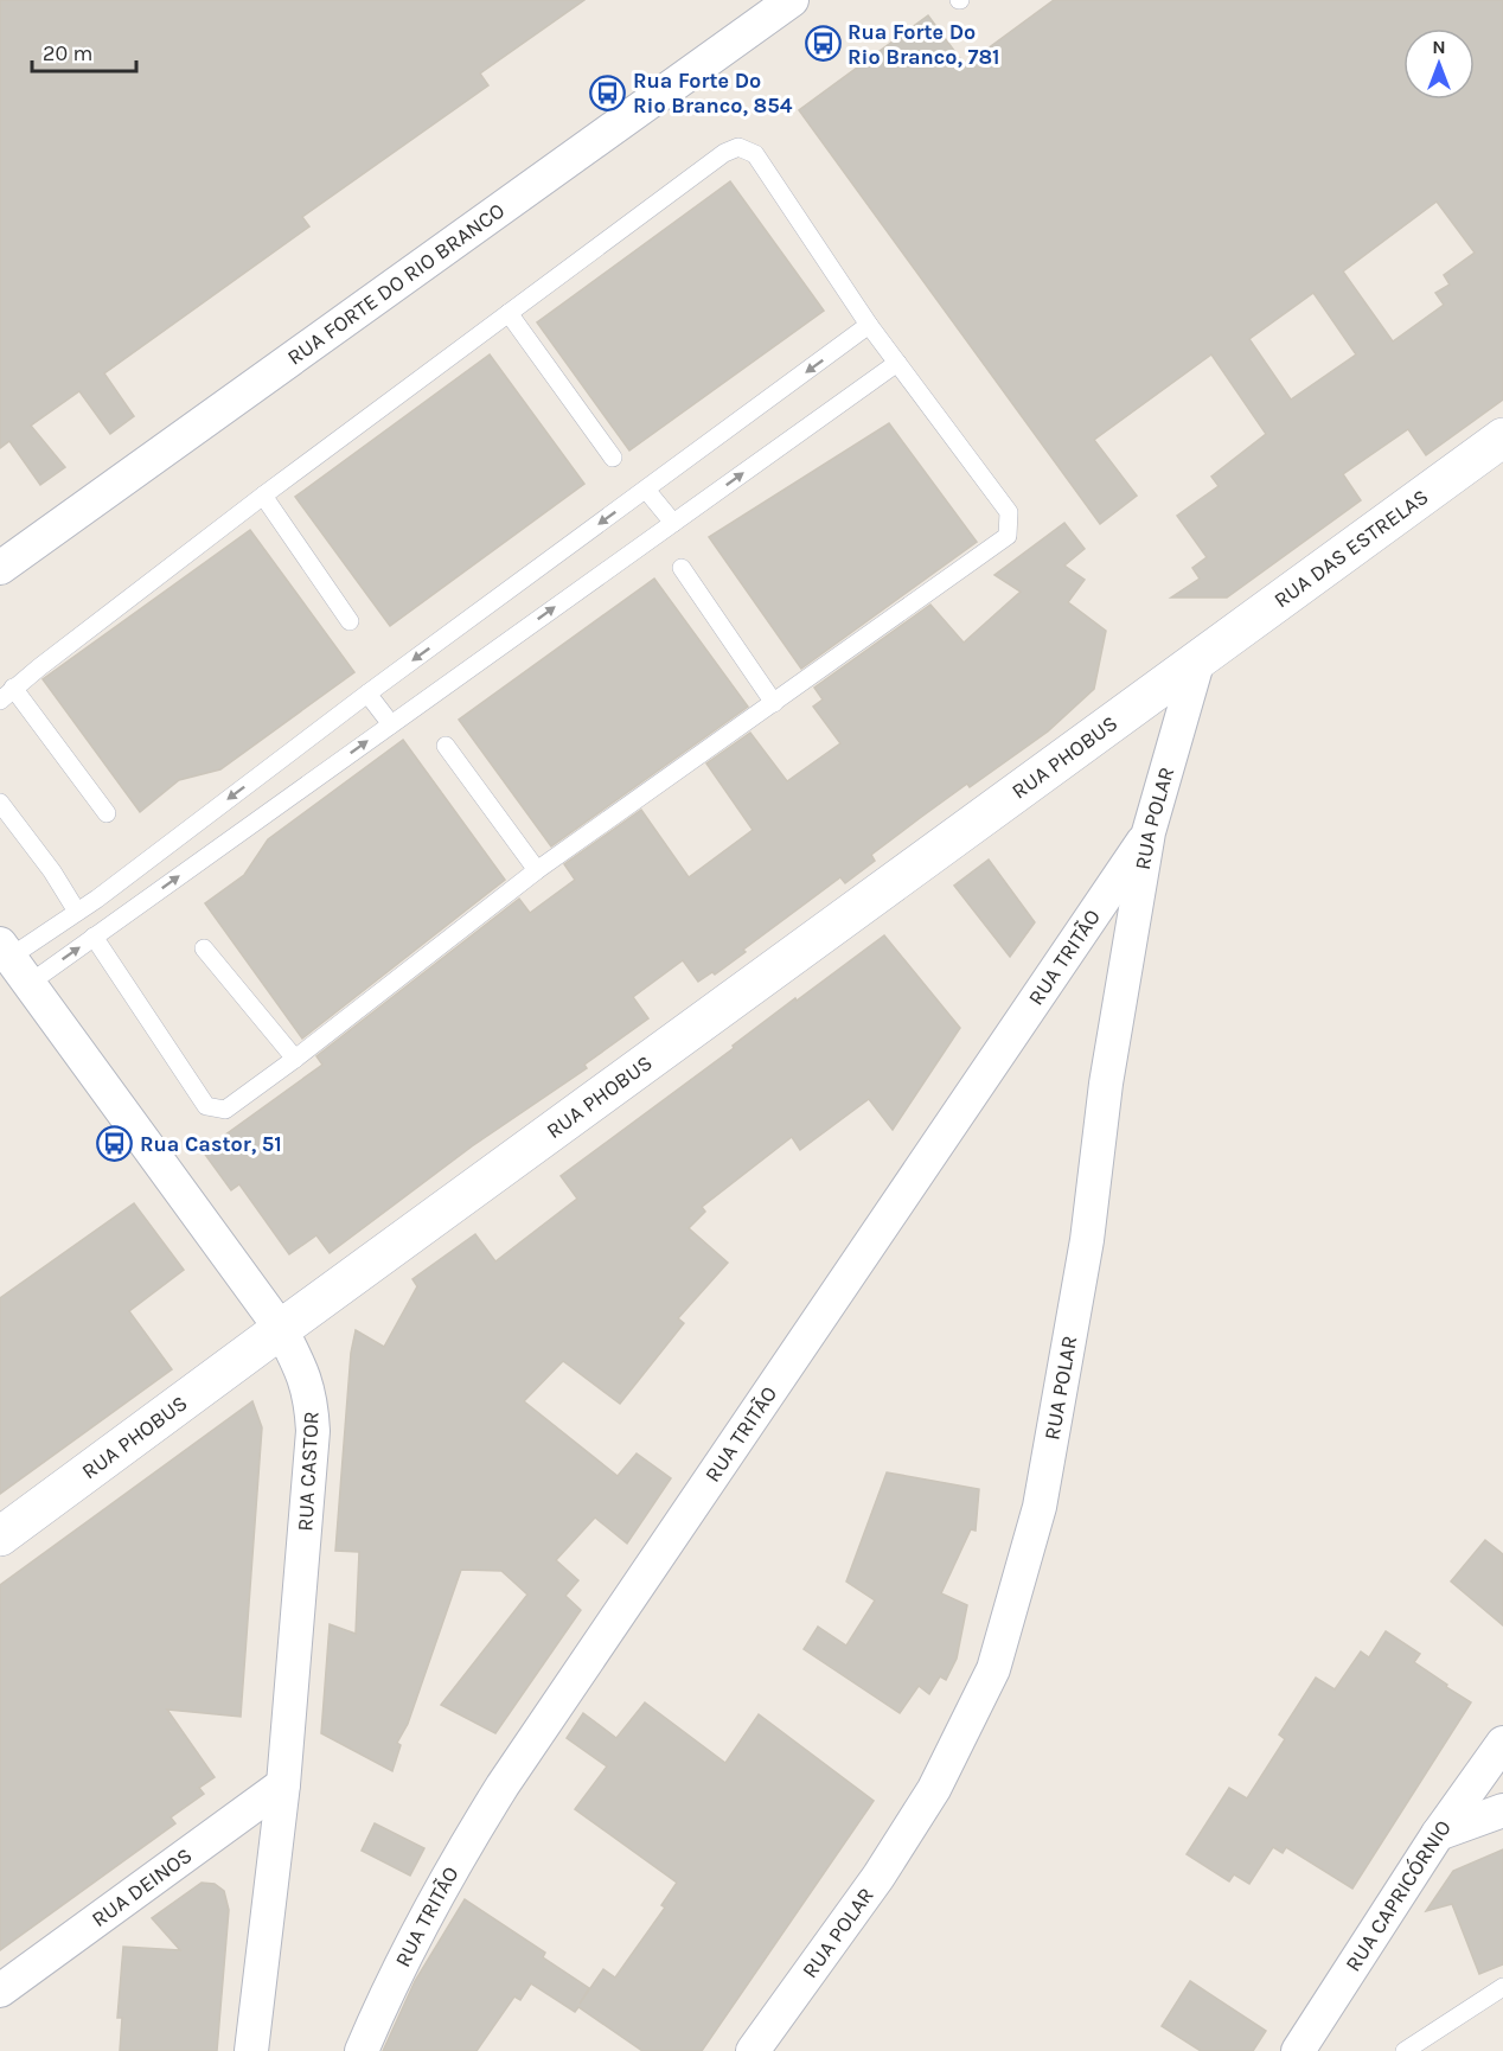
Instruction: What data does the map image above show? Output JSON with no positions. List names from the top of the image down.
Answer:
{
  "streets": {
    "street": [
      "RUA FORTE DO RIO BRANCO",
      "RUA DAS ESTRELAS",
      "RUA PHOBUS",
      "RUA POLAR",
      "RUA TRITÃO",
      "RUA CASTOR",
      "RUA DEINOS",
      "RUA CAPRICÓRNIO"
    ]
  },
  "crossings": [
    ["RUA DAS ESTRELAS", "RUA PHOBUS"],
    ["RUA DAS ESTRELAS", "RUA POLAR"],
    ["RUA PHOBUS", "RUA POLAR"],
    ["RUA PHOBUS", "RUA CASTOR"],
    ["RUA POLAR", "RUA TRITÃO"],
    ["RUA CASTOR", "RUA DEINOS"]
  ],
  "places": {
    "bus stop": ["Rua Forte Do Rio Branco, 781", "Rua Forte Do Rio Branco, 854", "Rua Castor, 51"]
  },
  "scale_bar": "20 m",
  "north": "top"
}
